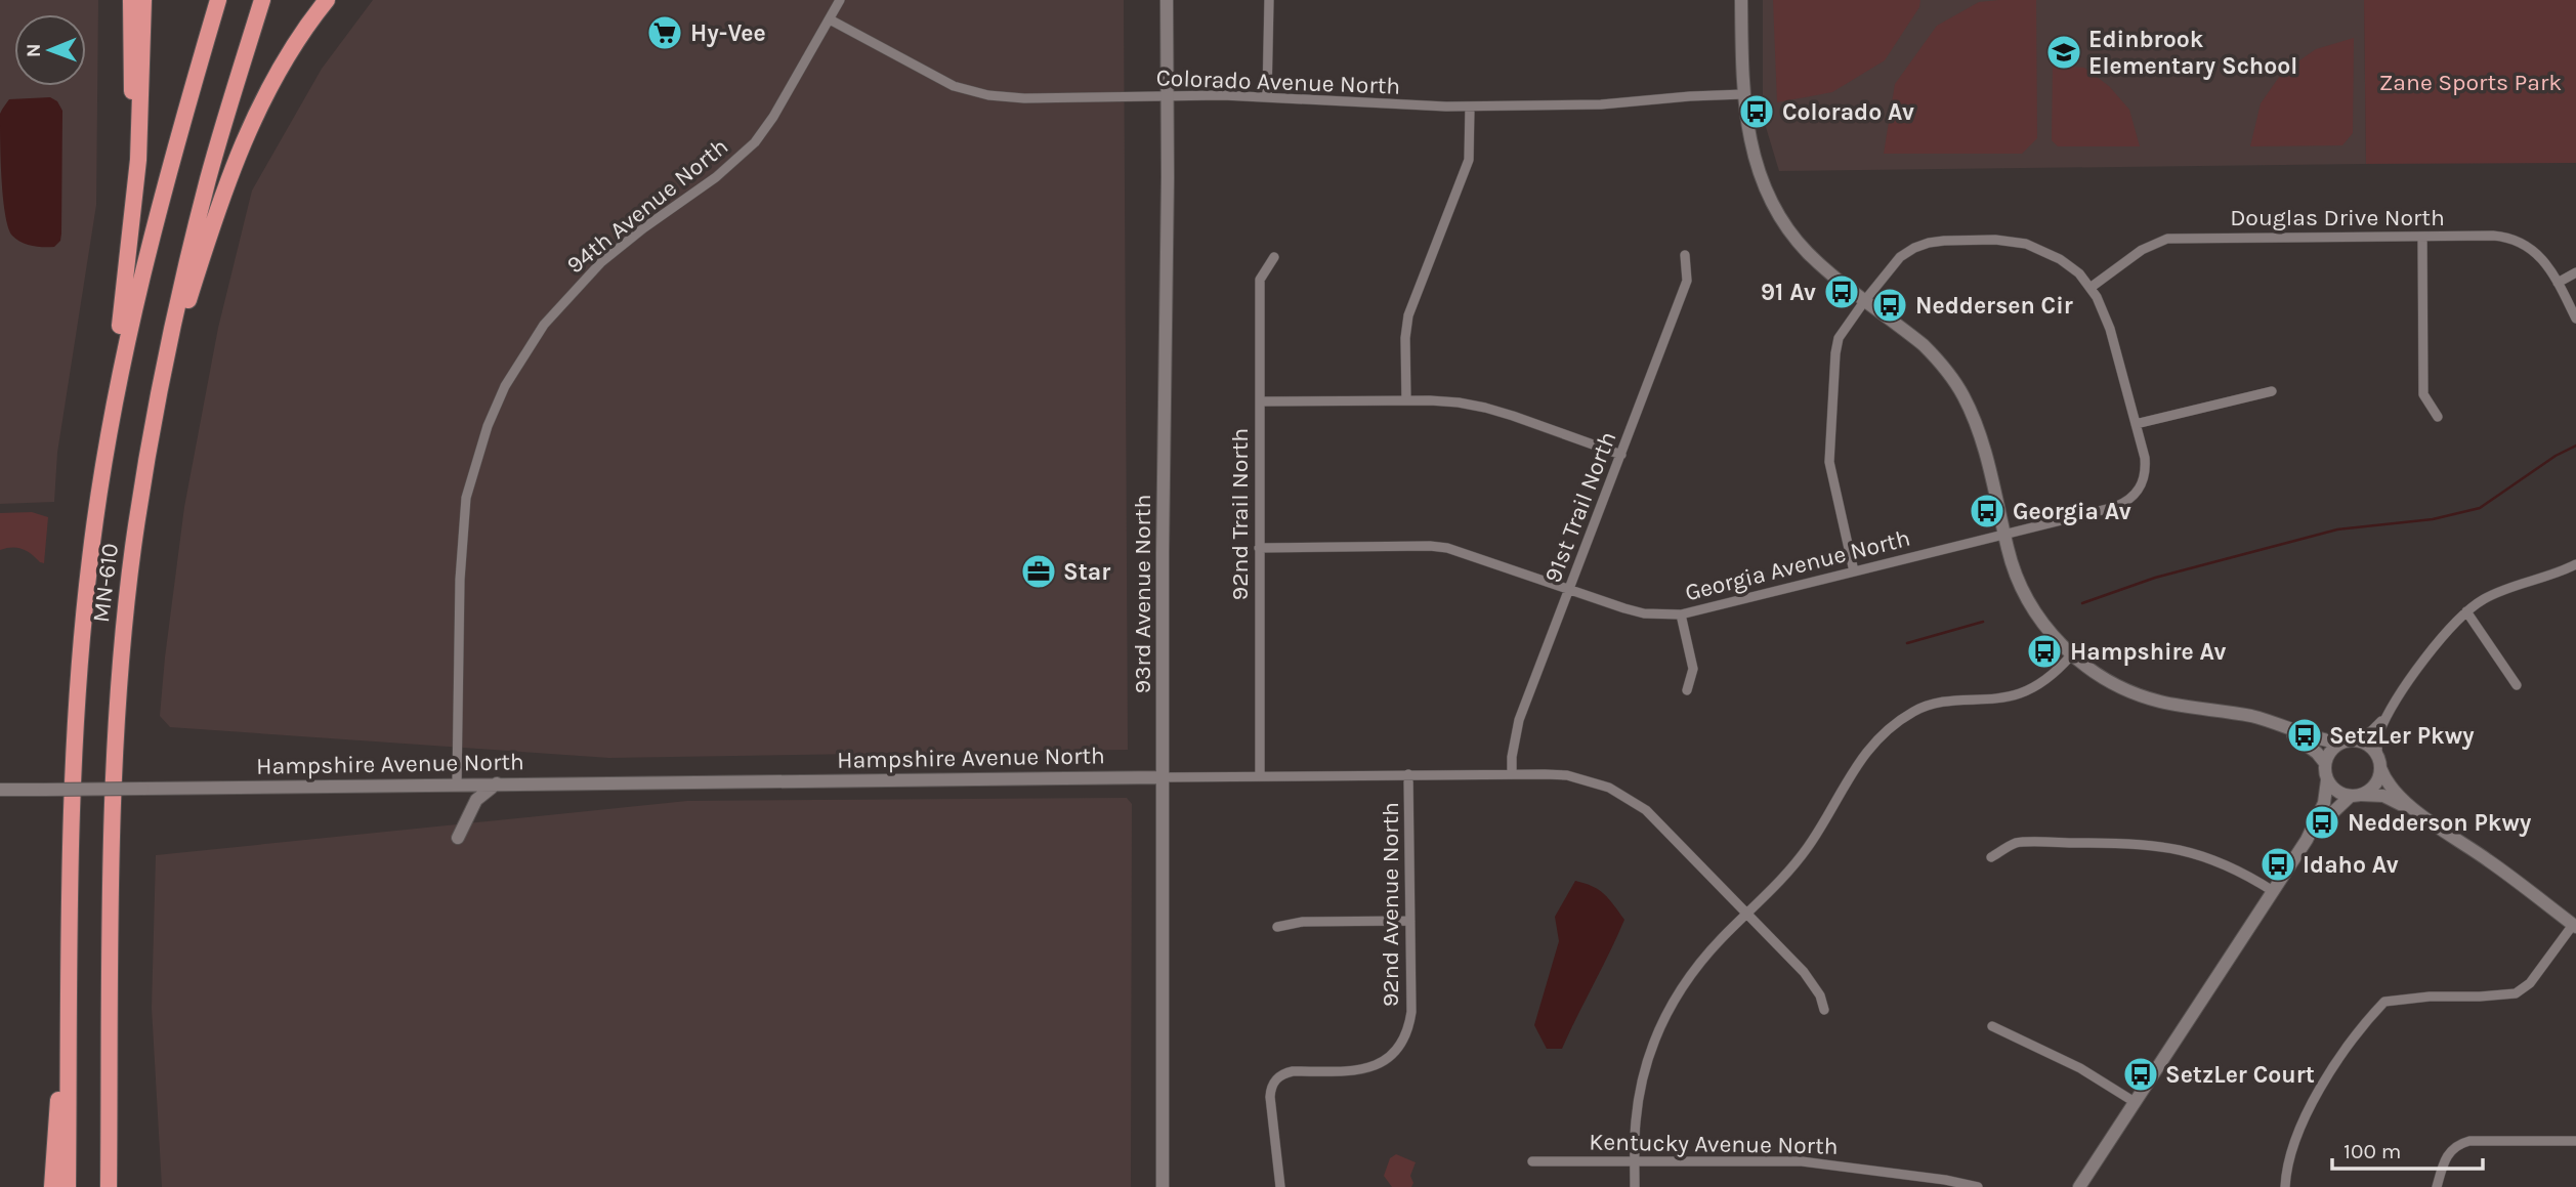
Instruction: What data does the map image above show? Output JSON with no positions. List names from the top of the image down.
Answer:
{
  "streets": {
    "highway": ["MN-610"],
    "street": [
      "Colorado Avenue North",
      "94th Avenue North",
      "Douglas Drive North",
      "91st Trail North",
      "92nd Trail North",
      "Georgia Avenue North",
      "93rd Avenue North",
      "Hampshire Avenue North",
      "92nd Avenue North",
      "Kentucky Avenue North"
    ]
  },
  "crossings": [
    ["Colorado Avenue North", "94th Avenue North"],
    ["Colorado Avenue North", "93rd Avenue North"],
    ["94th Avenue North", "Hampshire Avenue North"],
    ["91st Trail North", "Georgia Avenue North"],
    ["91st Trail North", "Hampshire Avenue North"],
    ["92nd Trail North", "Georgia Avenue North"],
    ["92nd Trail North", "Hampshire Avenue North"],
    ["93rd Avenue North", "Hampshire Avenue North"],
    ["Hampshire Avenue North", "92nd Avenue North"]
  ],
  "parks": ["Zane Sports Park"],
  "places": {
    "supermarket": ["Hy-Vee"],
    "school or university": ["Edinbrook Elementary School"],
    "bus stop": [
      "Colorado Av",
      "91 Av",
      "Neddersen Cir",
      "Georgia Av",
      "Hampshire Av",
      "SetzLer Pkwy",
      "Nedderson Pkwy",
      "Idaho Av",
      "SetzLer Court"
    ],
    "office": ["Star"]
  },
  "scale_bar": "100 m",
  "north": "left"
}
